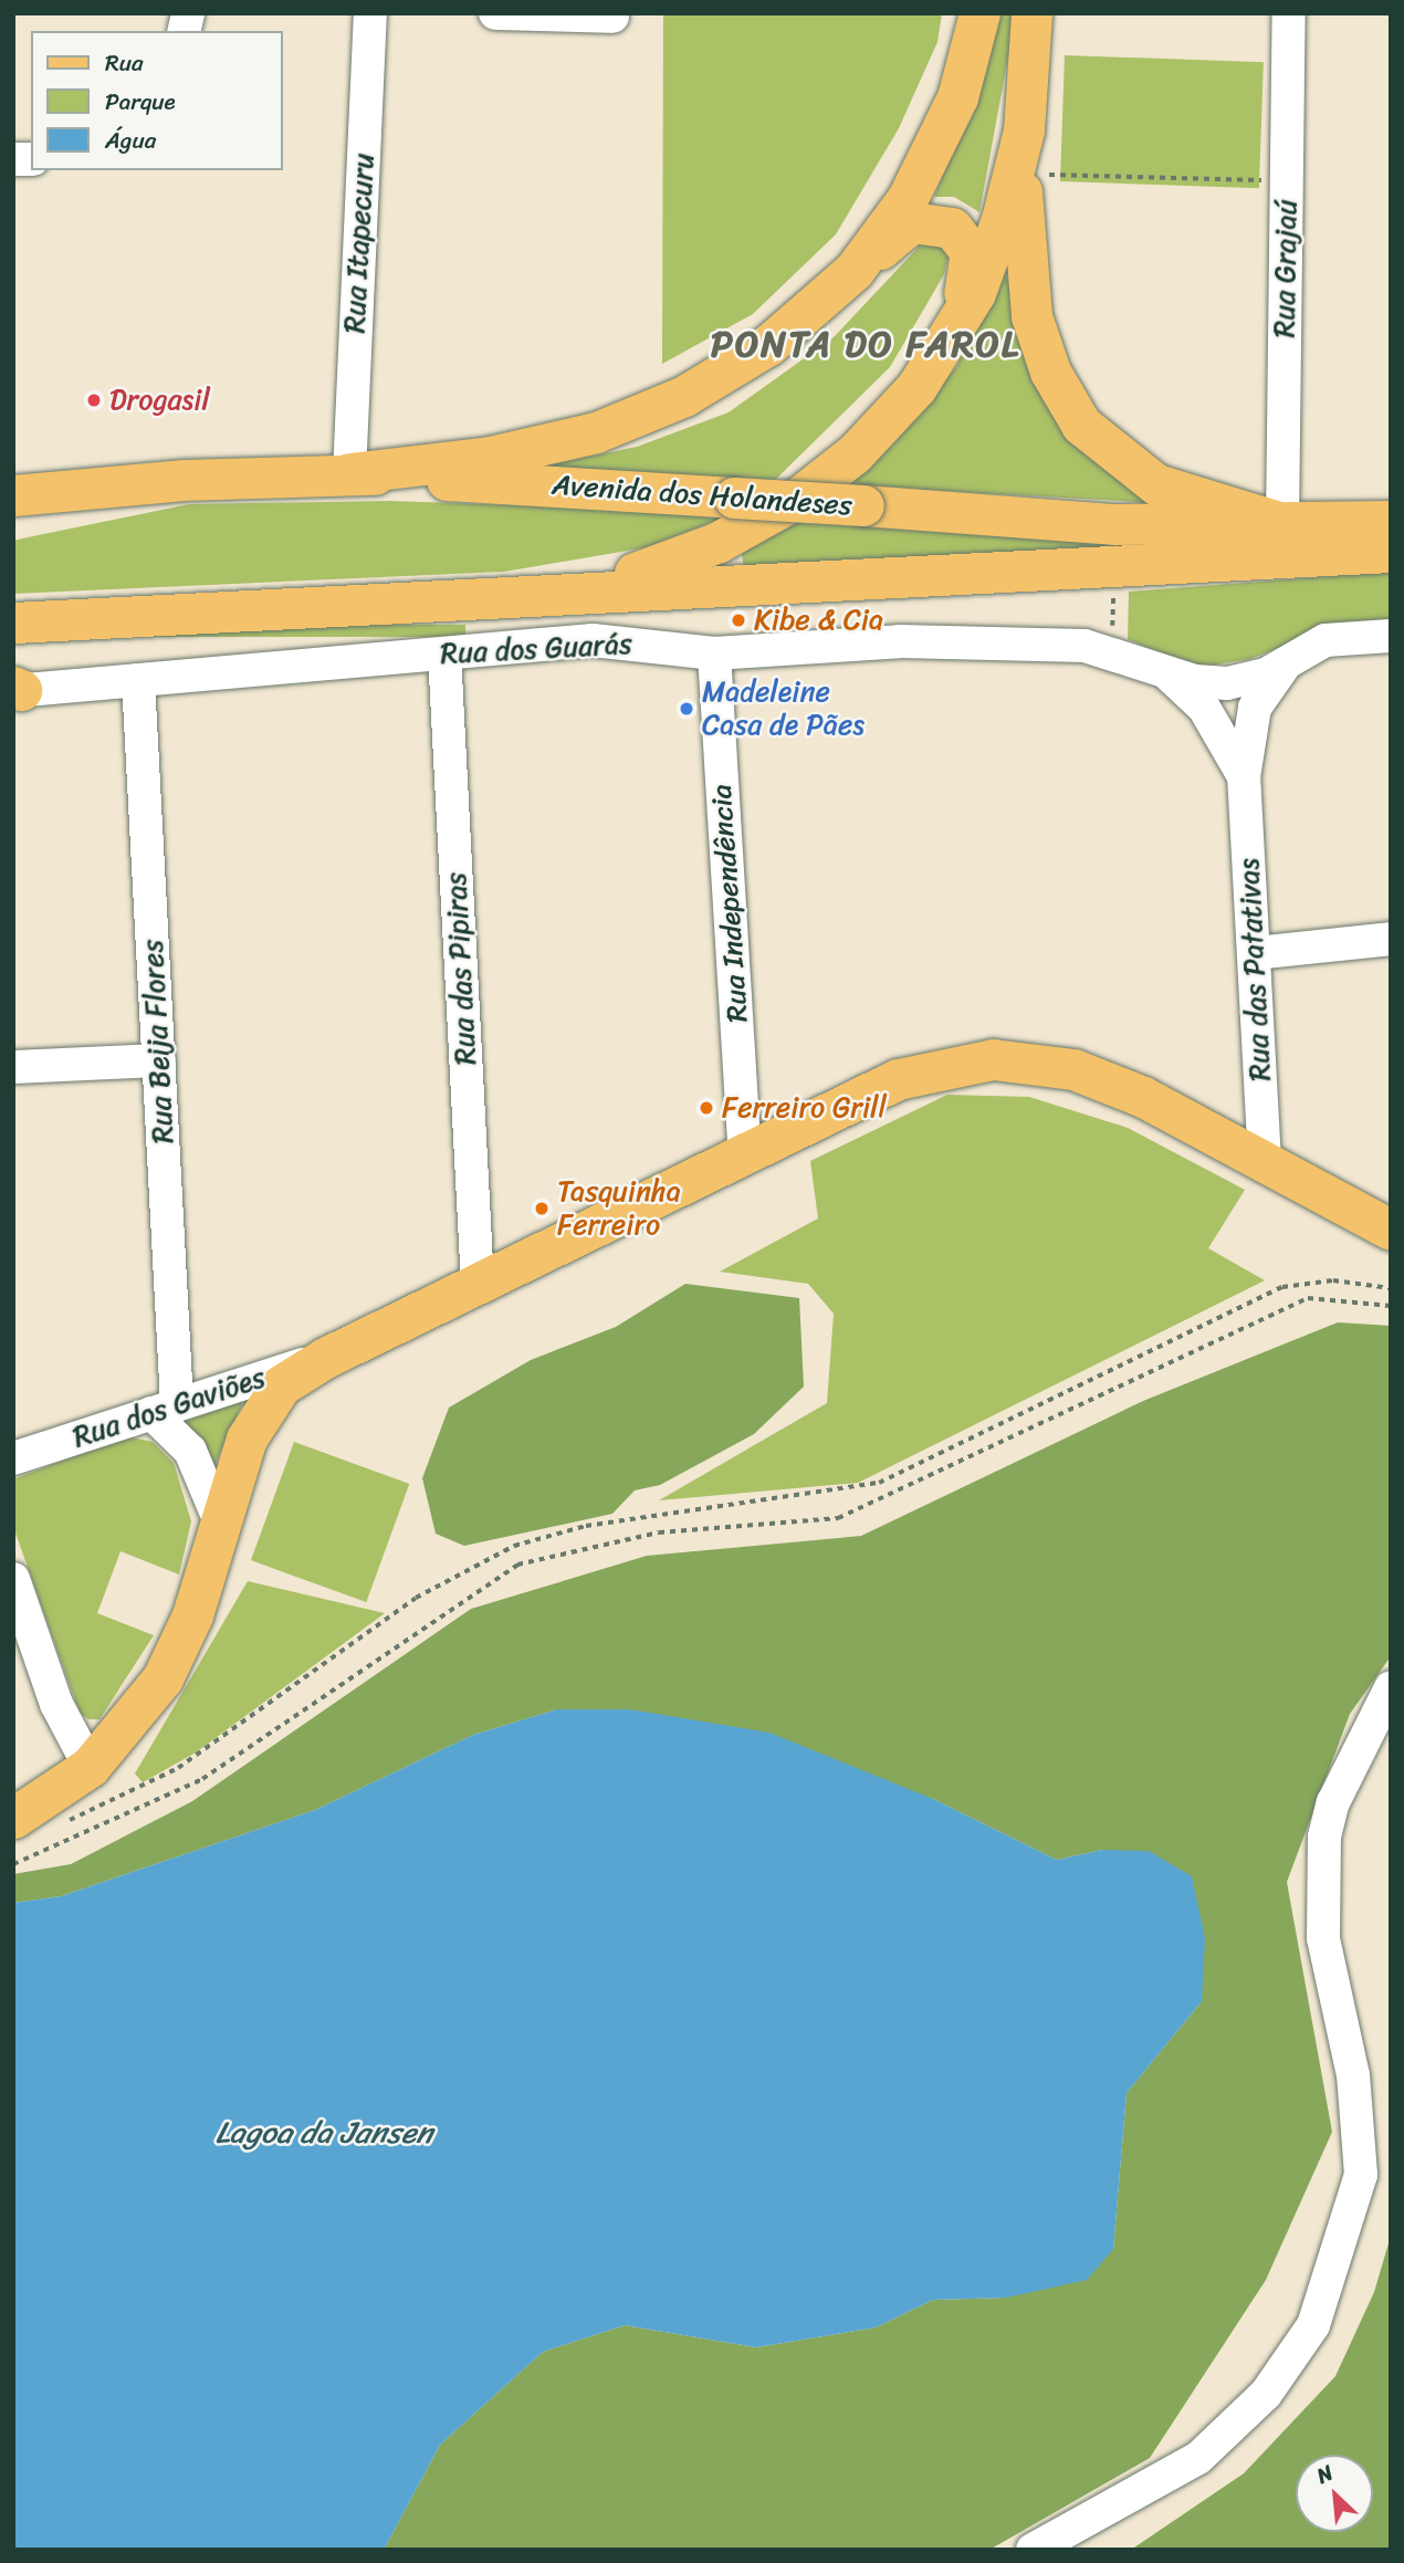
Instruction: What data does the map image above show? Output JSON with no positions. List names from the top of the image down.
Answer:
{
  "streets": {
    "main road": ["Avenida dos Holandeses"],
    "street": [
      "Rua Itapecuru",
      "Rua Grajaú",
      "Rua dos Guarás",
      "Rua Independência",
      "Rua das Pipiras",
      "Rua das Patativas",
      "Rua Beija Flores",
      "Rua dos Gaviões"
    ]
  },
  "crossings": [
    ["Rua Itapecuru", "Avenida dos Holandeses"],
    ["Rua Grajaú", "Avenida dos Holandeses"],
    ["Rua dos Guarás", "Rua Independência"],
    ["Rua dos Guarás", "Rua das Pipiras"],
    ["Rua dos Guarás", "Rua das Patativas"],
    ["Rua dos Guarás", "Rua Beija Flores"],
    ["Rua Beija Flores", "Rua dos Gaviões"]
  ],
  "districts": ["PONTA DO FAROL"],
  "water": ["Lagoa da Jansen"],
  "places": [
    "Drogasil",
    "Kibe & Cia",
    "Madeleine Casa de Pães",
    "Ferreiro Grill",
    "Tasquinha Ferreiro"
  ],
  "legend": ["Rua", "Parque", "Água"],
  "north": "top left"
}
